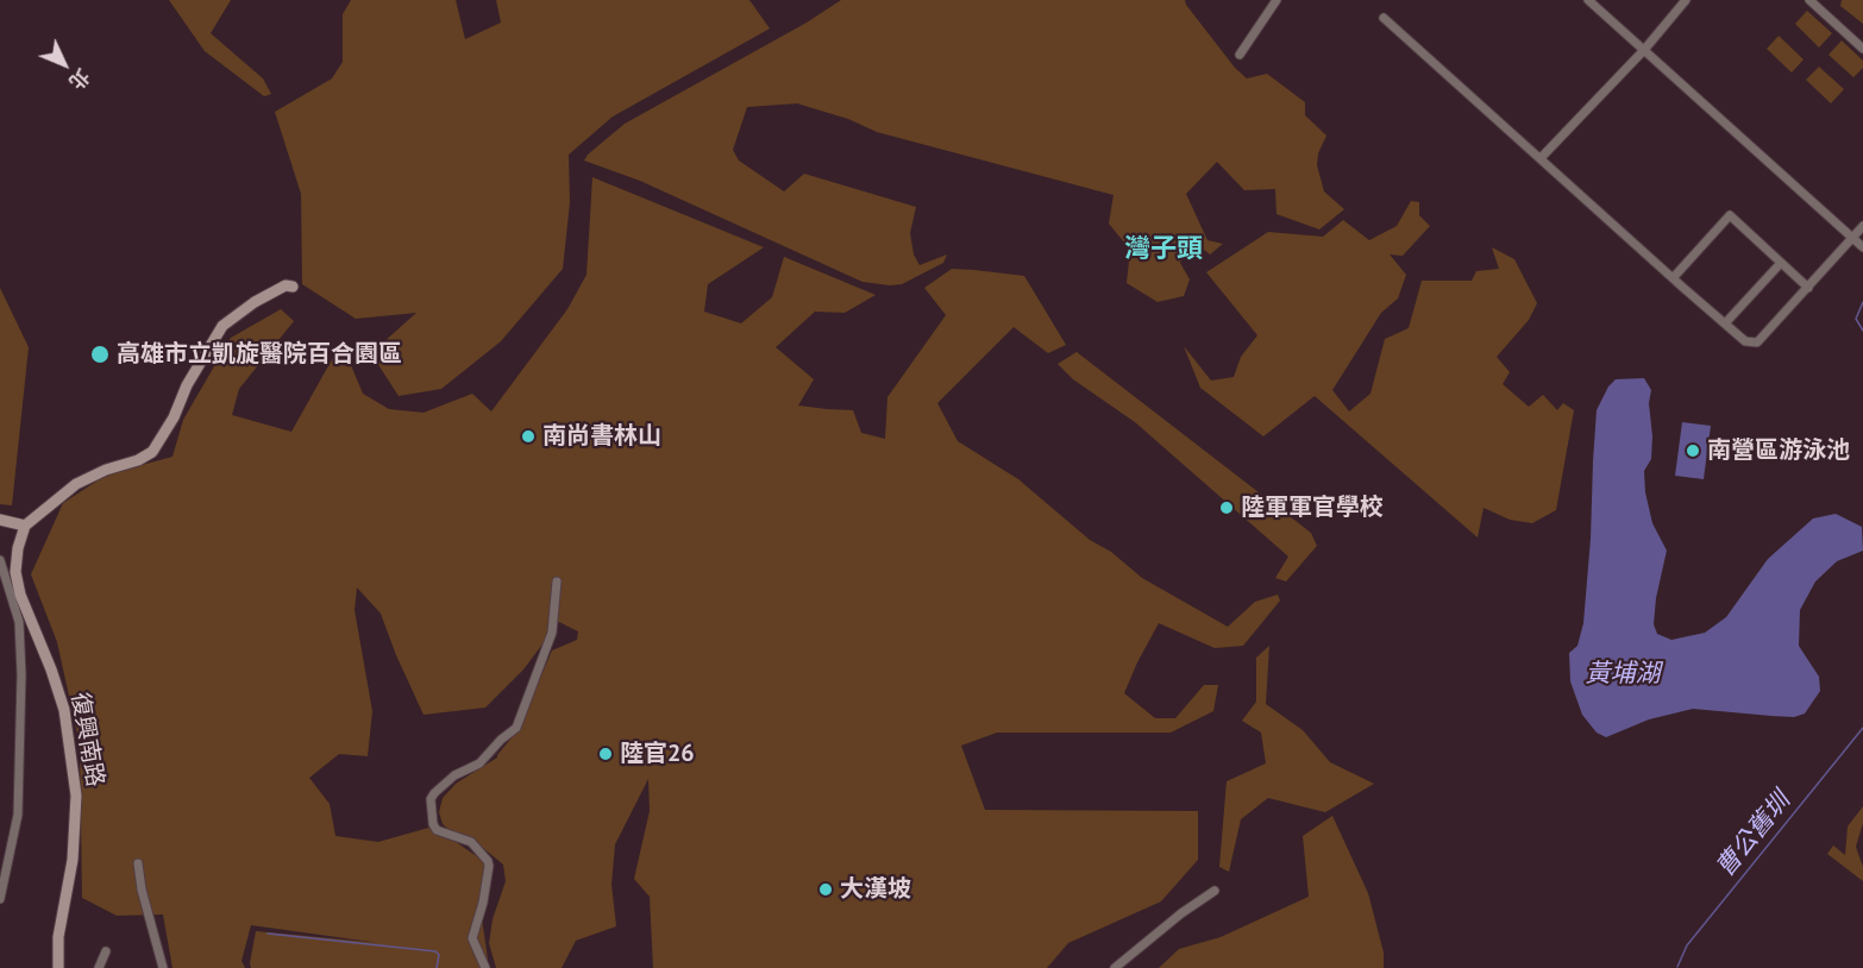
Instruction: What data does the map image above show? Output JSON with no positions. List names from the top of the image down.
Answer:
{
  "streets": {
    "street": ["復興南路"]
  },
  "districts": ["灣子頭"],
  "water": ["黃埔湖", "曹公舊圳"],
  "places": [
    "高雄市立凱旋醫院百合園區",
    "南尚書林山",
    "南營區游泳池",
    "陸軍軍官學校",
    "陸官26",
    "大漢坡"
  ],
  "north": "bottom right"
}
